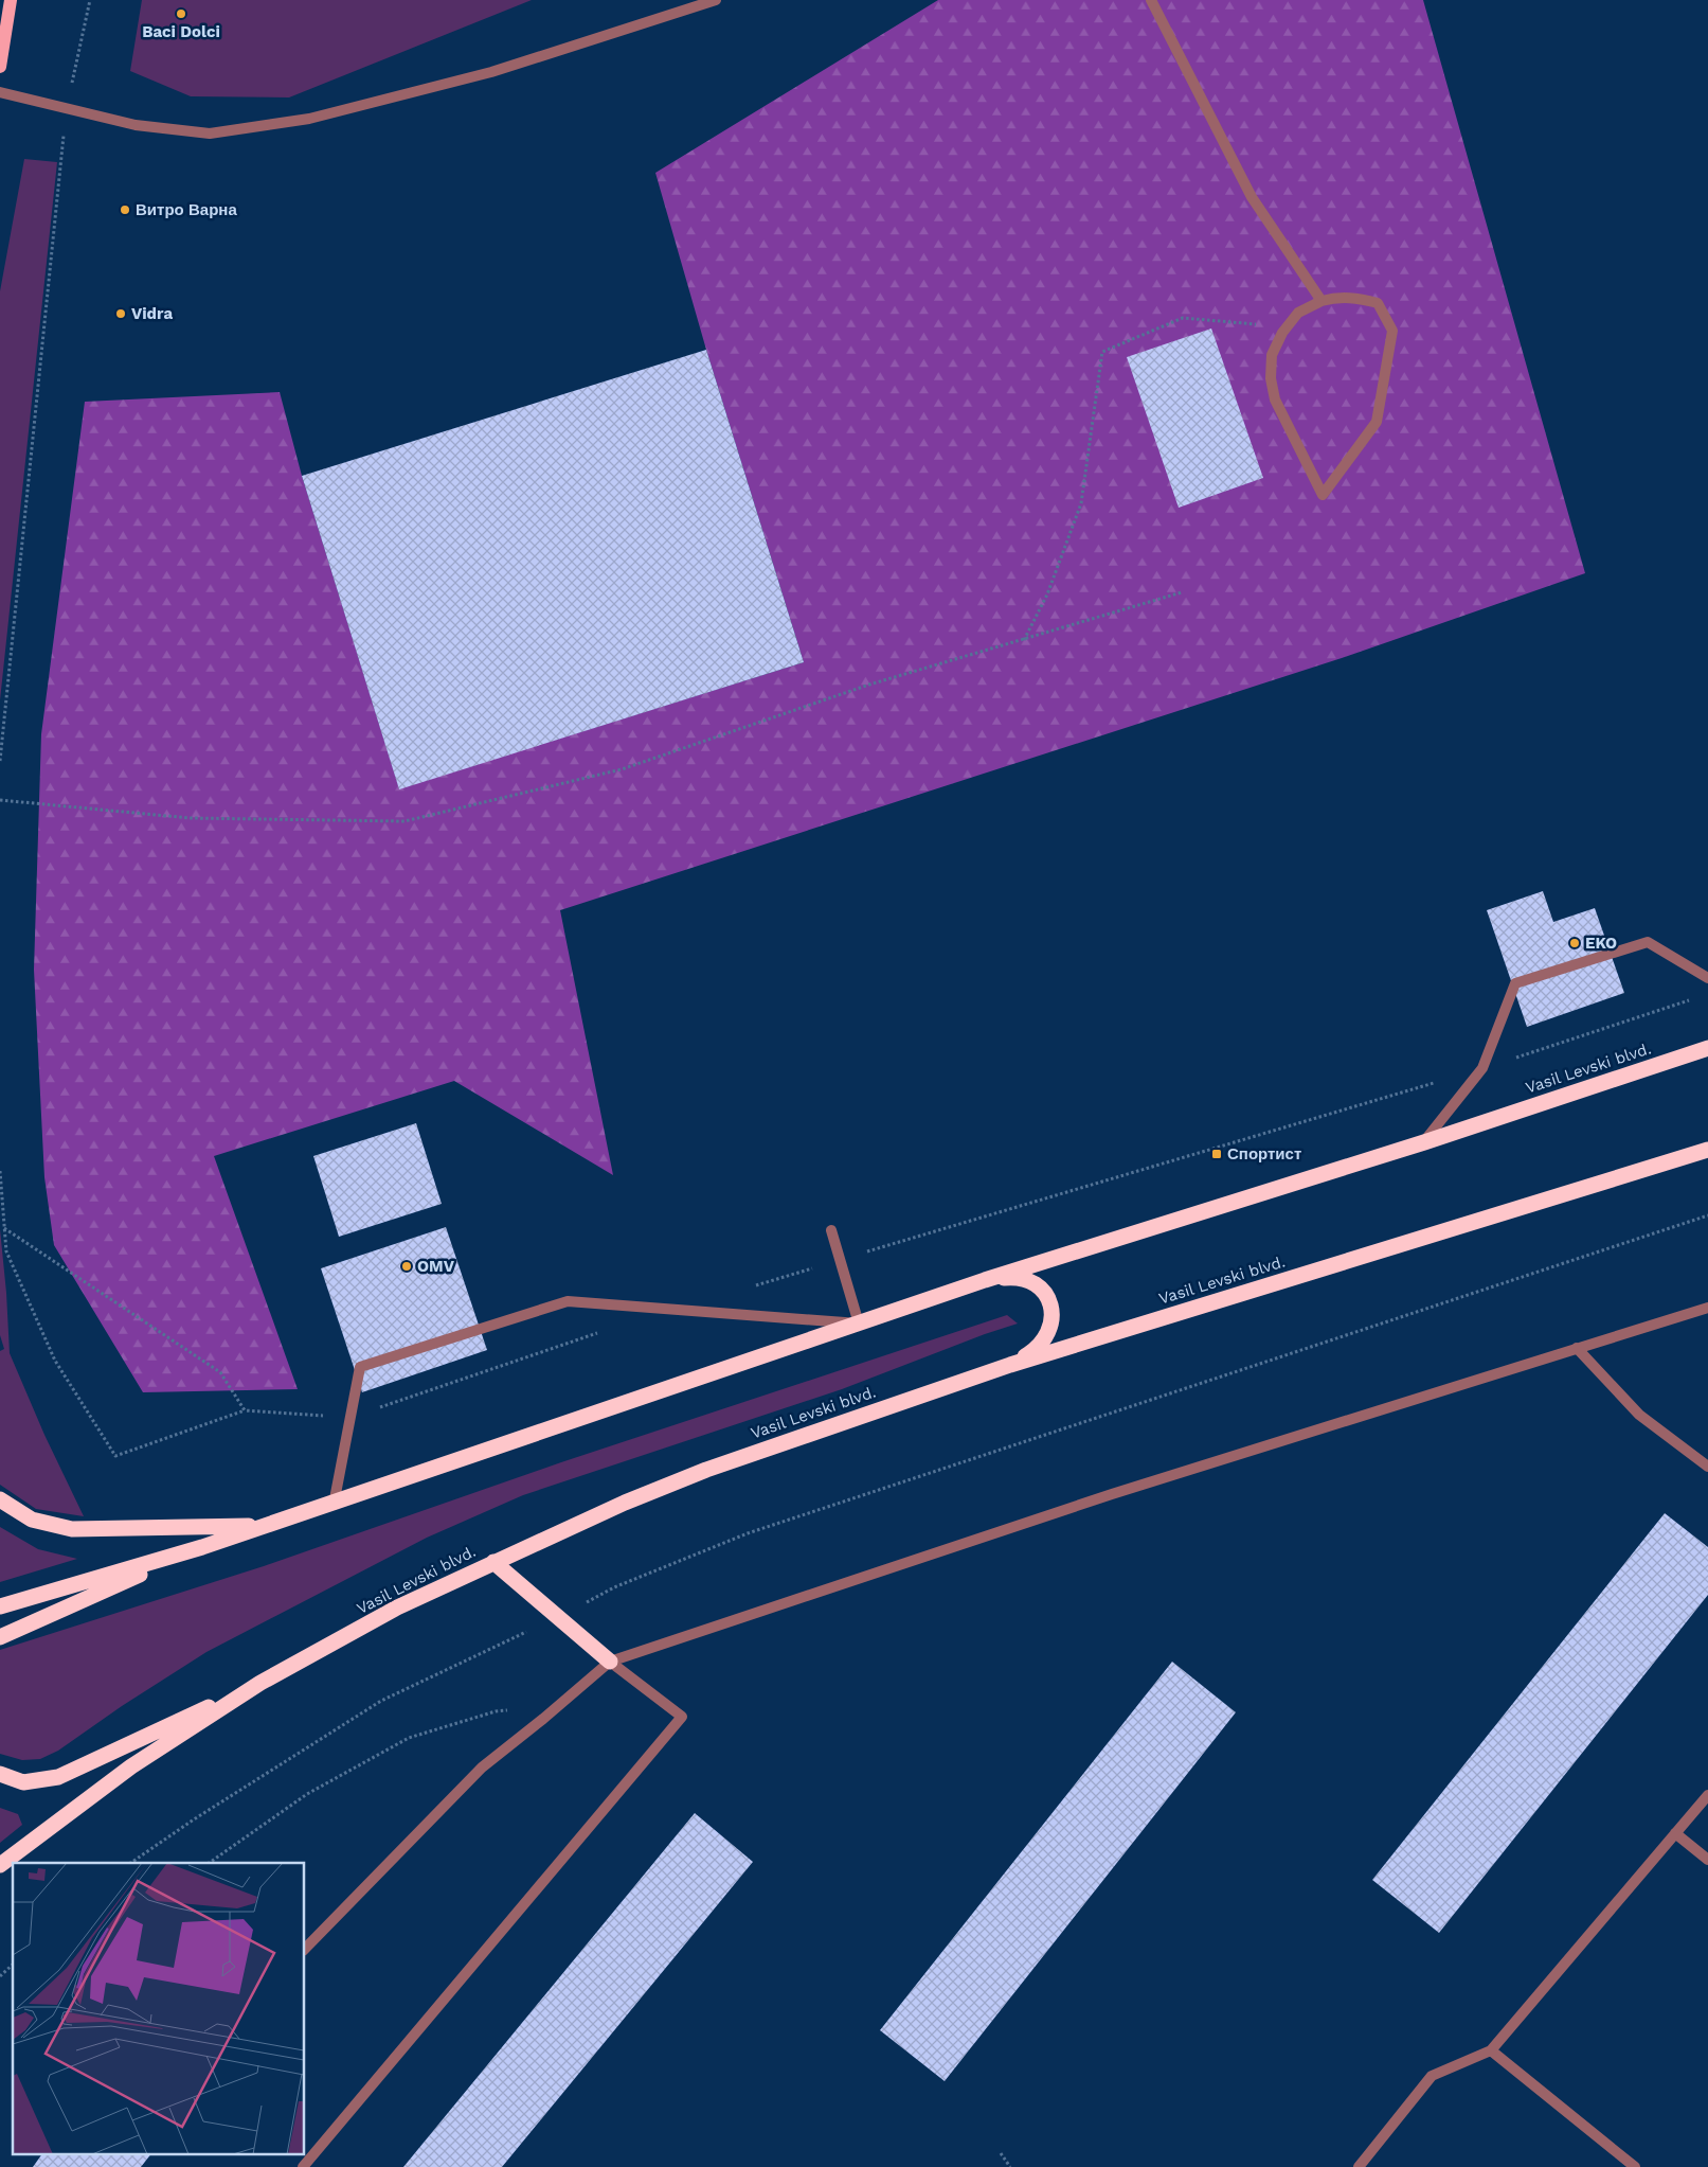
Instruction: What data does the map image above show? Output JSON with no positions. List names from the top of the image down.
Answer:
{
  "streets": {
    "highway": ["Vasil Levski blvd."]
  },
  "places": {
    "other": [
      "Baci Dolci",
      "Витро Варна",
      "Vidra",
      "EKO",
      "OMV"
    ],
    "transit": ["Спортист"]
  }
}
